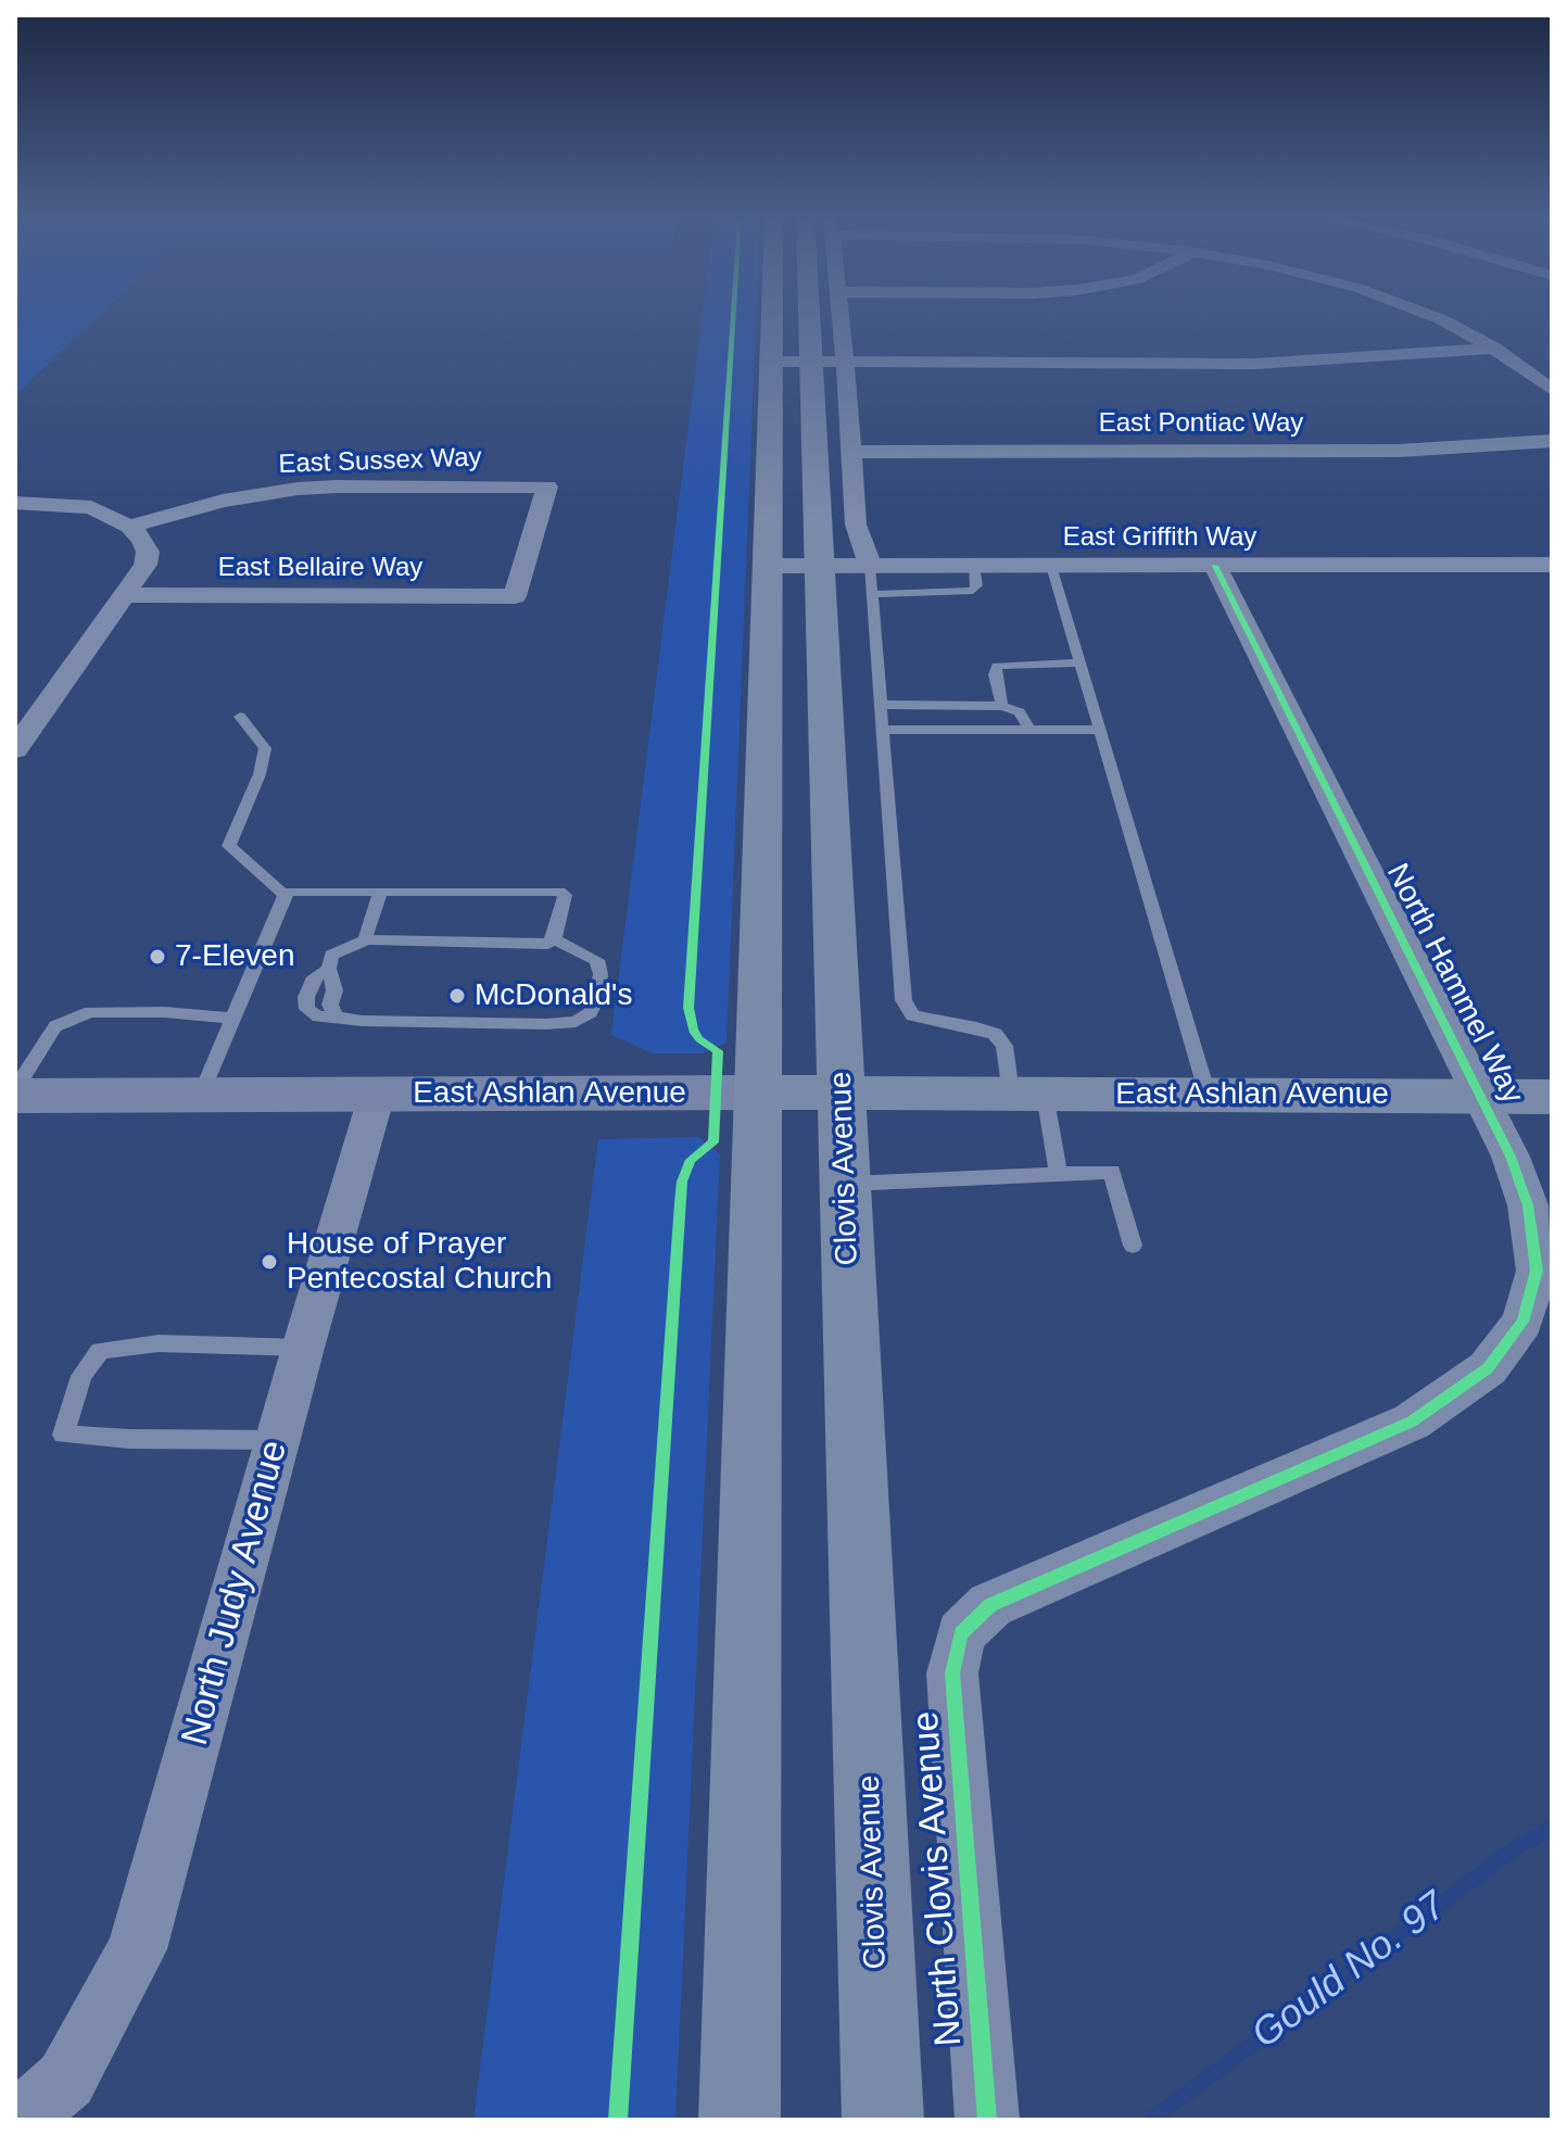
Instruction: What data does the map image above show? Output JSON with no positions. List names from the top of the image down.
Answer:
{
  "streets": {
    "main road": ["East Ashlan Avenue", "Clovis Avenue"],
    "street": [
      "East Pontiac Way",
      "East Sussex Way",
      "East Griffith Way",
      "East Bellaire Way",
      "North Hammel Way",
      "North Judy Avenue",
      "North Clovis Avenue"
    ]
  },
  "crossings": [
    ["East Sussex Way", "East Bellaire Way"],
    ["East Griffith Way", "North Hammel Way"],
    ["East Griffith Way", "Clovis Avenue"],
    ["North Hammel Way", "East Ashlan Avenue"],
    ["North Hammel Way", "North Clovis Avenue"],
    ["East Ashlan Avenue", "Clovis Avenue"],
    ["East Ashlan Avenue", "North Judy Avenue"]
  ],
  "water": ["Gould No. 97"],
  "places": ["7-Eleven", "McDonald's", "House of Prayer Pentecostal Church"]
}
